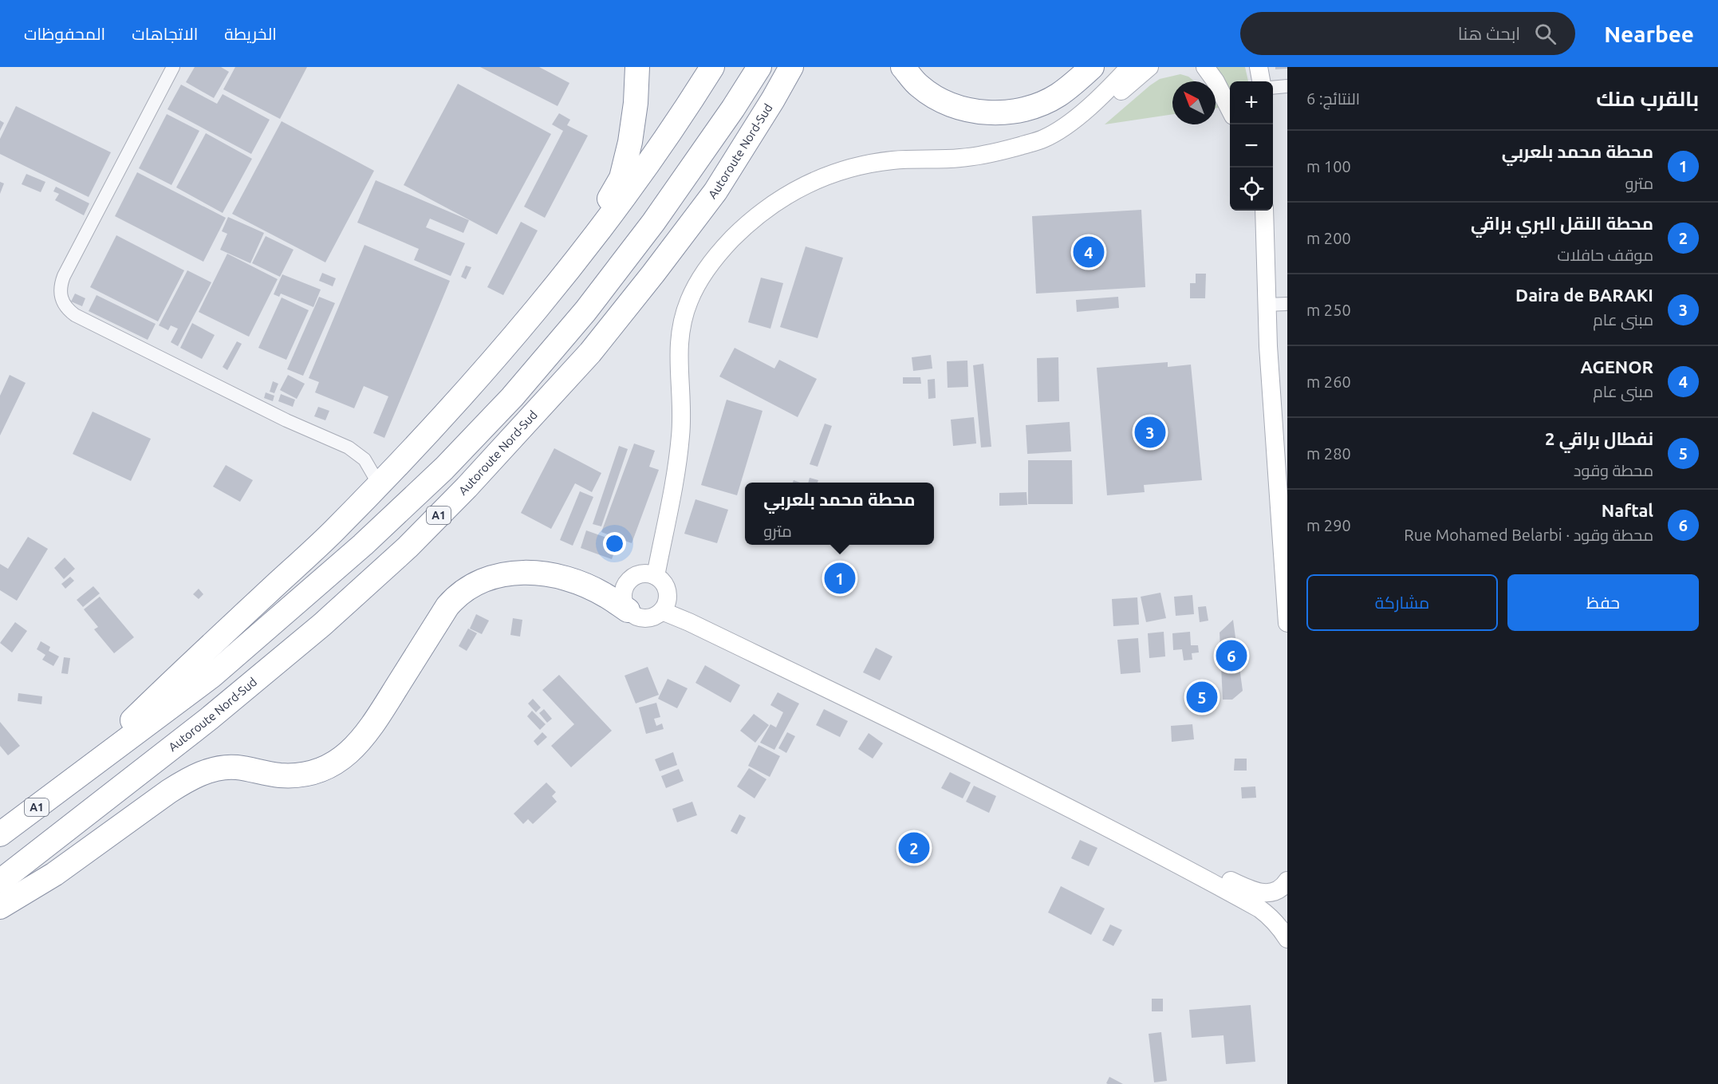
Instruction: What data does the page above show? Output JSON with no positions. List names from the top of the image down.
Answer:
{
  "streets": {
    "highway": ["Autoroute Nord-Sud", "A1"]
  },
  "north": "top left",
  "page": {
    "header": "Nearbee",
    "search": "ابحث هنا",
    "nav": ["الخريطة", "الاتجاهات", "المحفوظات"],
    "heading": ["بالقرب منك", "النتائج: 6"],
    "map_buttons": ["+", "−"],
    "list": [
      {
        "mark": "1",
        "name": "محطة محمد بلعربي",
        "note": "مترو",
        "value": "100 m"
      },
      {
        "mark": "2",
        "name": "محطة النقل البري براقي",
        "note": "موقف حافلات",
        "value": "200 m"
      },
      {
        "mark": "3",
        "name": "Daira de BARAKI",
        "note": "مبنى عام",
        "value": "250 m"
      },
      {
        "mark": "4",
        "name": "AGENOR",
        "note": "مبنى عام",
        "value": "260 m"
      },
      {
        "mark": "5",
        "name": "نفطال براقي 2",
        "note": "محطة وقود",
        "value": "280 m"
      },
      {
        "mark": "6",
        "name": "Naftal",
        "note": "محطة وقود · Rue Mohamed Belarbi",
        "value": "290 m"
      }
    ],
    "pins": [
      "4",
      "3",
      "1",
      "6",
      "5",
      "2"
    ],
    "popup": ["محطة محمد بلعربي", "مترو"],
    "buttons": ["حفظ", "مشاركة"]
  }
}
